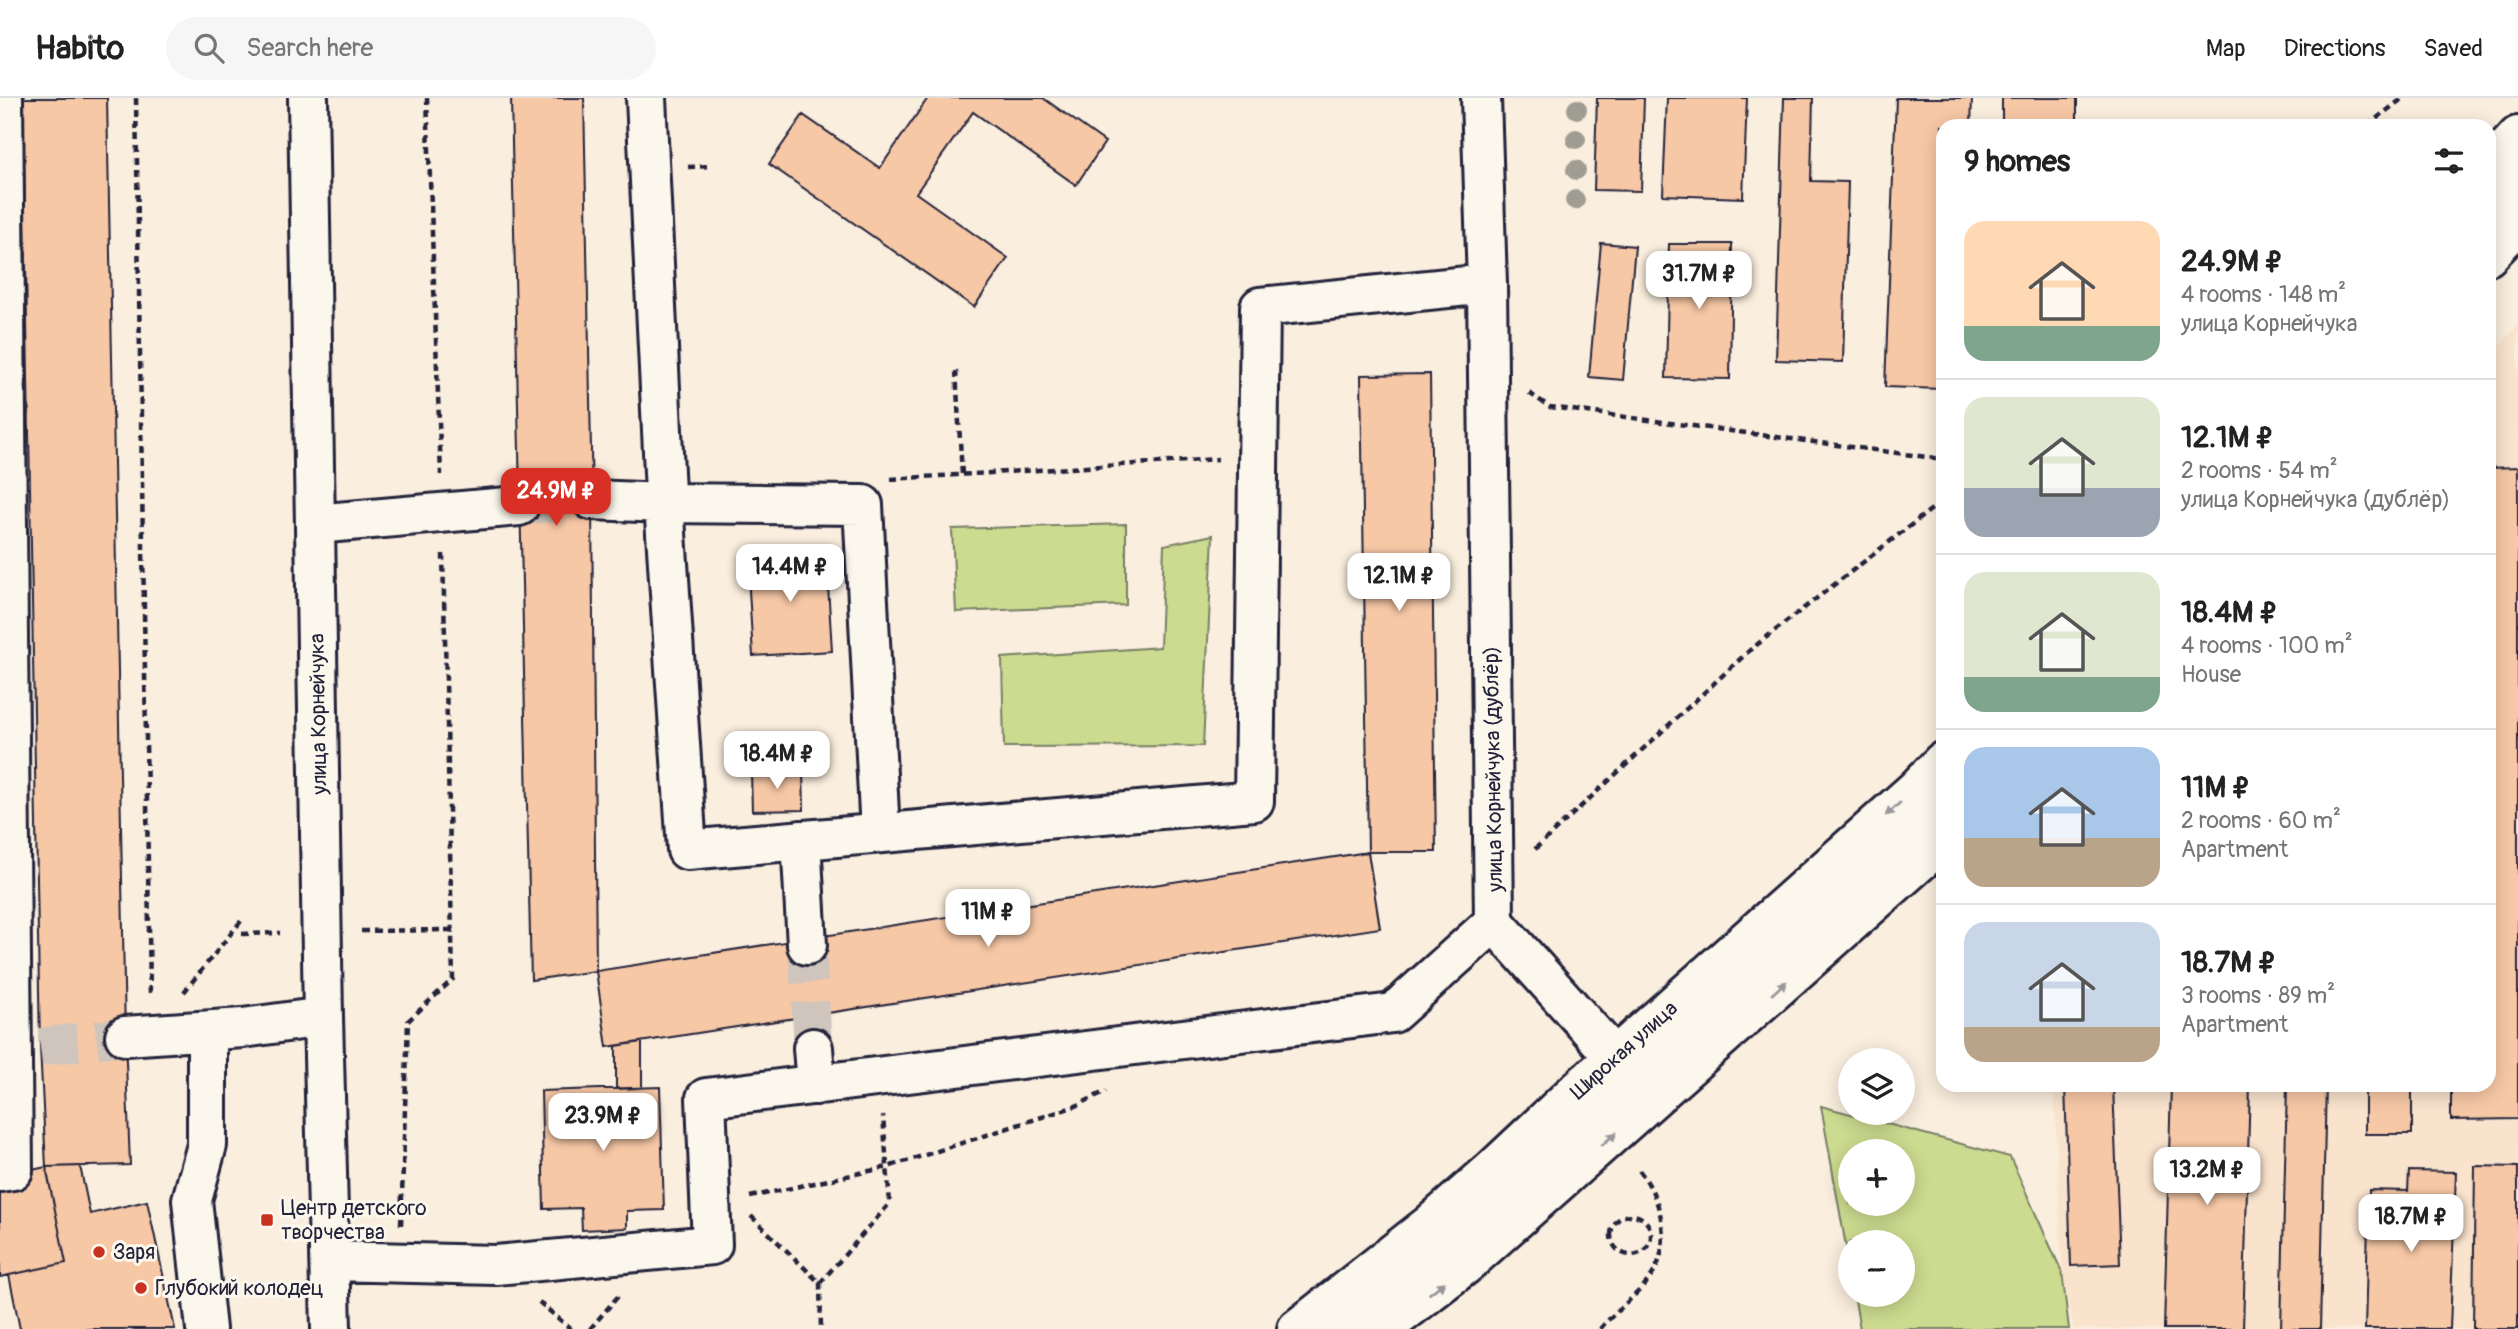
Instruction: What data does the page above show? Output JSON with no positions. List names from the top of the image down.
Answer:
{
  "streets": {
    "street": ["улица Корнейчука", "улица Корнейчука (дублёр)", "Широкая улица"]
  },
  "crossings": [
    ["улица Корнейчука (дублёр)", "Широкая улица"]
  ],
  "places": {
    "transit": ["Центр детского творчества"],
    "other": ["Заря", "Глубокий колодец"]
  },
  "page": {
    "header": "Habito",
    "search": "Search here",
    "nav": ["Map", "Directions", "Saved"],
    "heading": "9 homes",
    "list": [
      {
        "name": "24.9M ₽",
        "note": "4 rooms · 148 m² · улица Корнейчука"
      },
      {
        "name": "12.1M ₽",
        "note": "2 rooms · 54 m² · улица Корнейчука (дублёр)"
      },
      {
        "name": "18.4M ₽",
        "note": "4 rooms · 100 m² · House"
      },
      {
        "name": "11M ₽",
        "note": "2 rooms · 60 m² · Apartment"
      },
      {
        "name": "18.7M ₽",
        "note": "3 rooms · 89 m² · Apartment"
      }
    ],
    "price": [
      "31.7M ₽",
      "24.9M ₽",
      "14.4M ₽",
      "12.1M ₽",
      "18.4M ₽",
      "11M ₽",
      "23.9M ₽",
      "13.2M ₽",
      "18.7M ₽"
    ],
    "map_buttons": ["+", "−"]
  }
}
